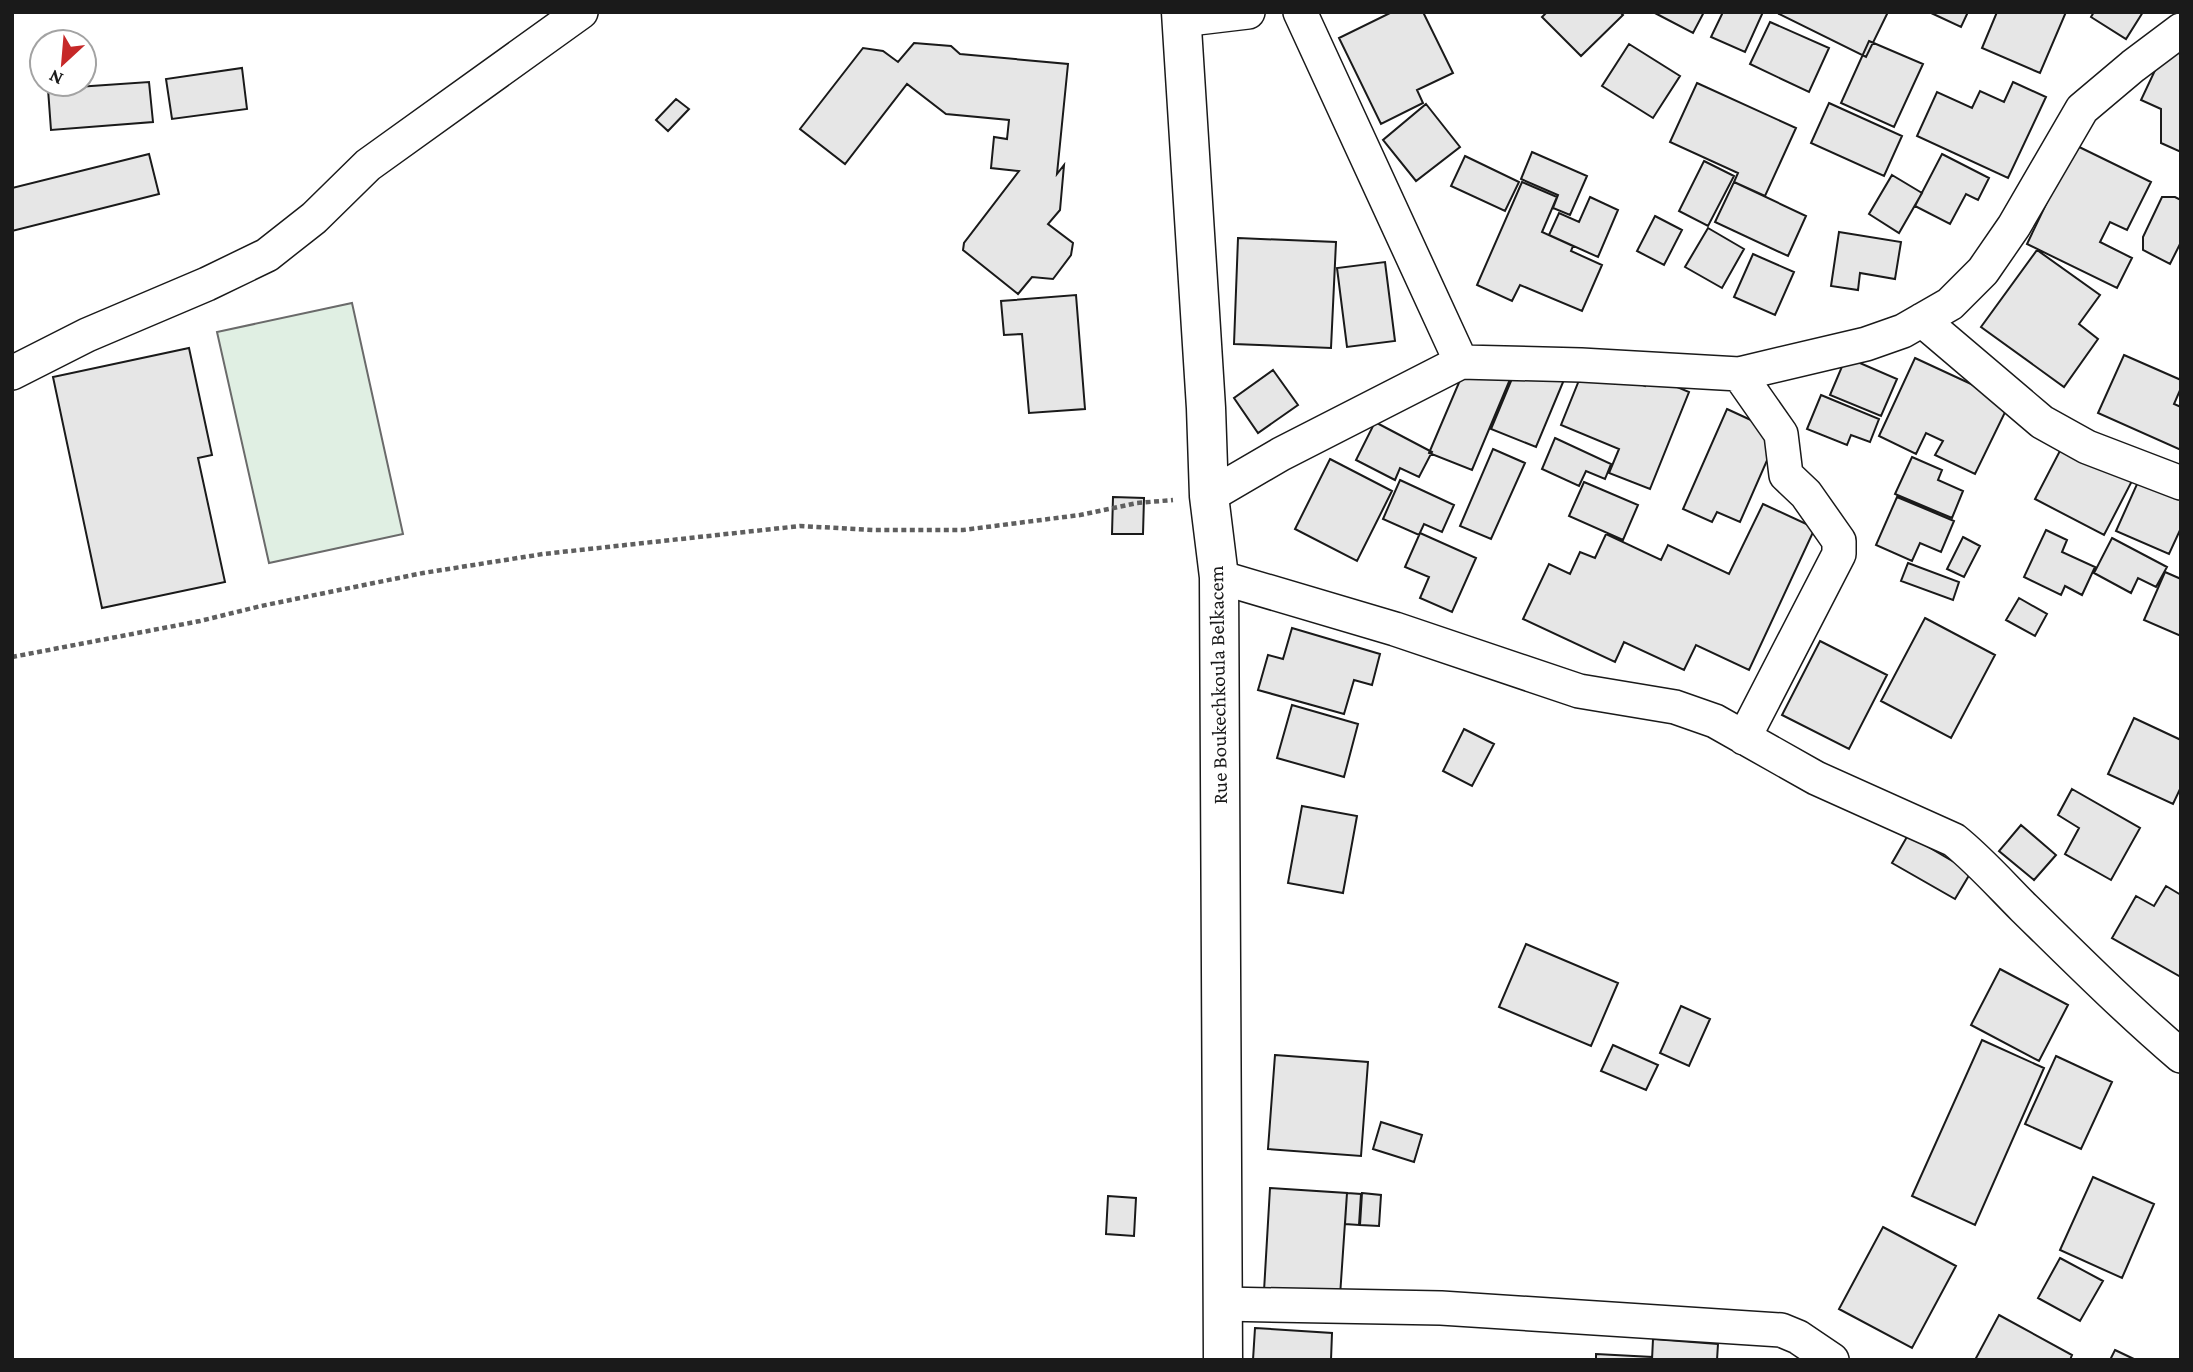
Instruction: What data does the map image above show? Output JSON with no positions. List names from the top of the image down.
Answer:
{
  "streets": {
    "street": ["Rue Boukechkoula Belkacem"]
  },
  "north": "bottom left"
}
